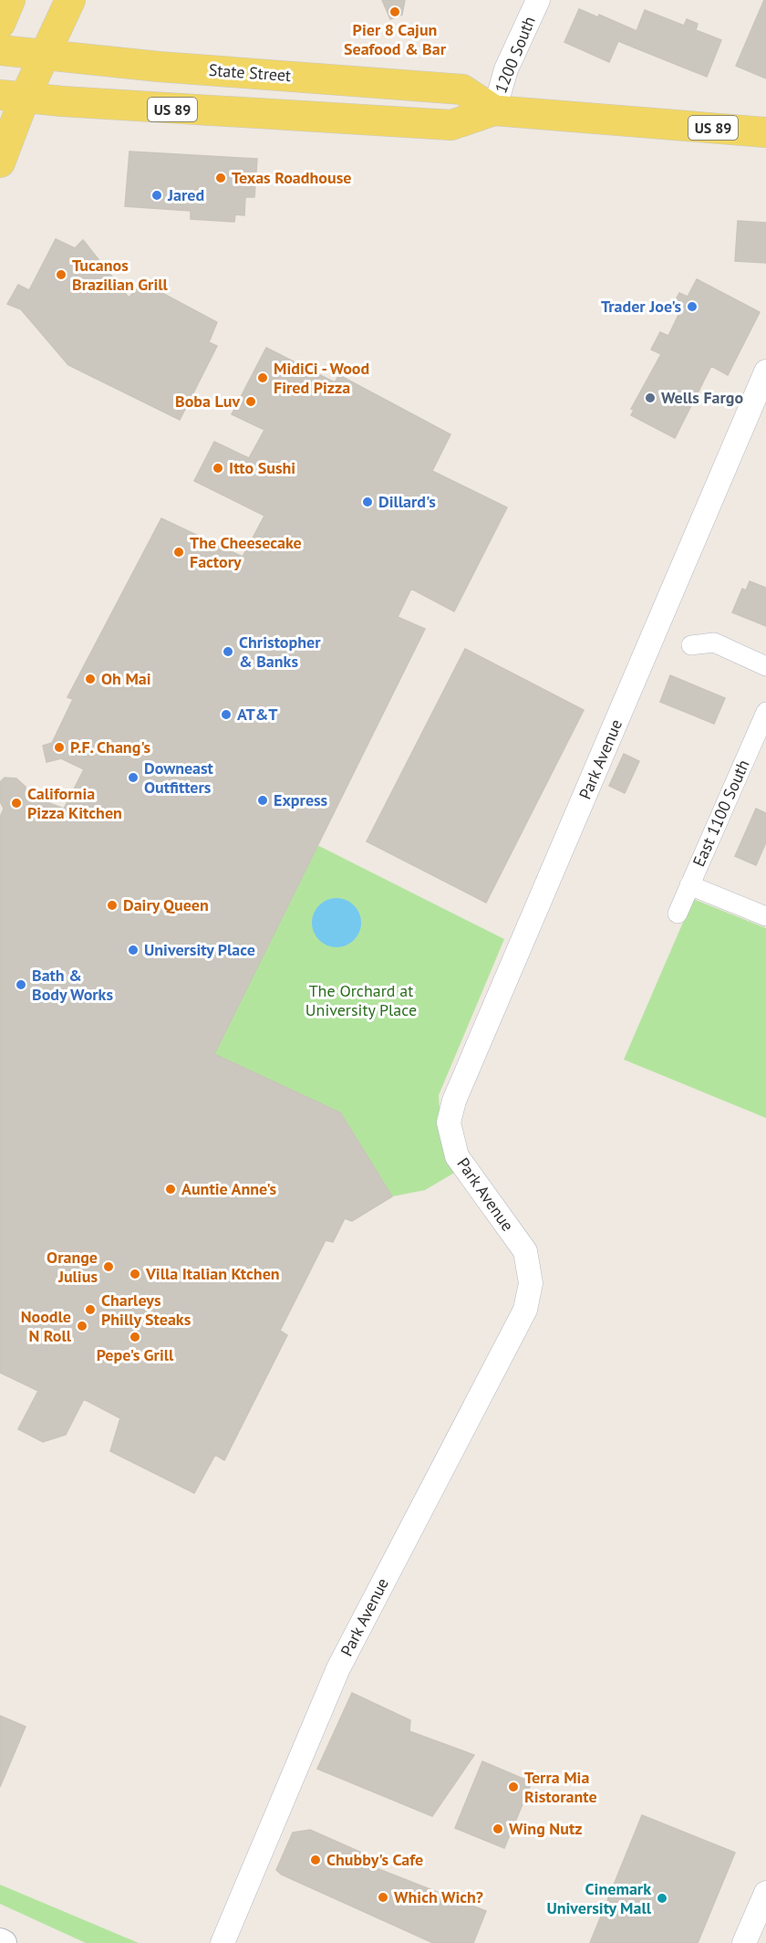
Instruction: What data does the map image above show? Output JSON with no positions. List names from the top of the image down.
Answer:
{
  "streets": {
    "main road": ["State Street", "US 89"],
    "street": ["1200 South", "Park Avenue", "East 1100 South"]
  },
  "crossings": [
    ["1200 South", "State Street"]
  ],
  "parks": ["The Orchard at University Place"],
  "places": [
    "Pier 8 Cajun Seafood & Bar",
    "Texas Roadhouse",
    "Jared",
    "Tucanos Brazilian Grill",
    "Trader Joe's",
    "MidiCi - Wood Fired Pizza",
    "Wells Fargo",
    "Boba Luv",
    "Itto Sushi",
    "Dillard's",
    "The Cheesecake Factory",
    "Christopher & Banks",
    "Oh Mai",
    "AT&T",
    "P.F. Chang's",
    "Downeast Outfitters",
    "Express",
    "California Pizza Kitchen",
    "Dairy Queen",
    "University Place",
    "Bath & Body Works",
    "Auntie Anne's",
    "Orange Julius",
    "Villa Italian Ktchen",
    "Charleys Philly Steaks",
    "Noodle N Roll",
    "Pepe's Grill",
    "Terra Mia Ristorante",
    "Wing Nutz",
    "Chubby's Cafe",
    "Which Wich?",
    "Cinemark University Mall"
  ]
}
